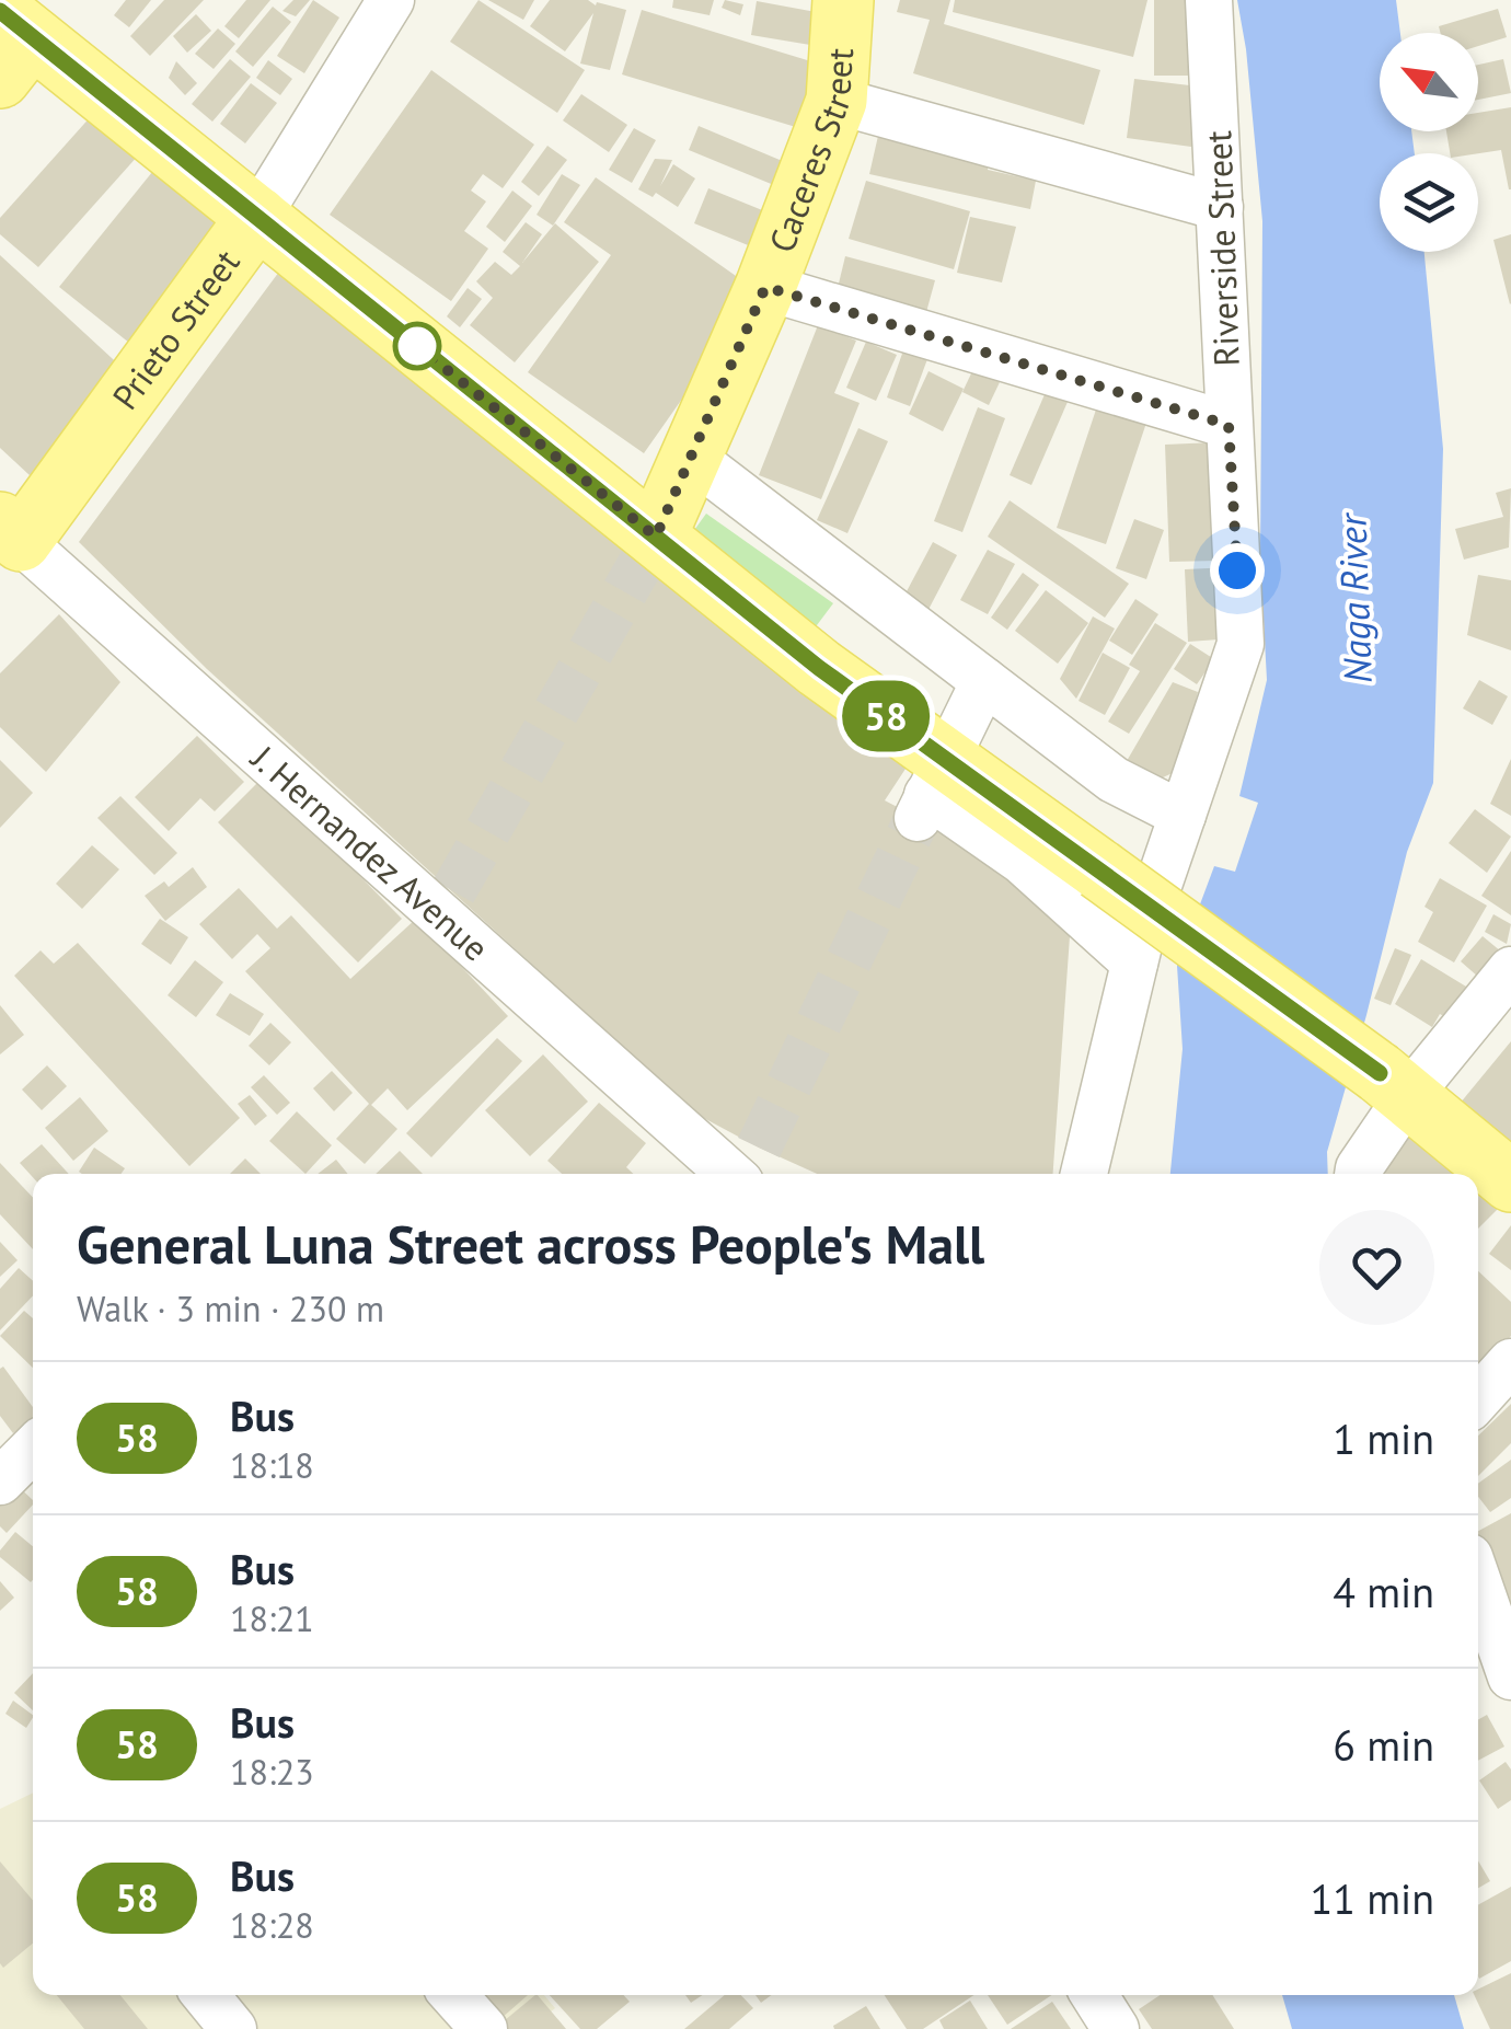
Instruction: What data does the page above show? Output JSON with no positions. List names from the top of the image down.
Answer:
{
  "streets": {
    "main road": ["Caceres Street", "Prieto Street"],
    "street": ["Riverside Street", "J. Hernandez Avenue"]
  },
  "crossings": [
    ["Prieto Street", "J. Hernandez Avenue"]
  ],
  "water": ["Naga River"],
  "lines": ["bus line 58"],
  "north": "top left",
  "page": {
    "on_map": "58",
    "heading": ["General Luna Street across People's Mall", "Walk · 3 min · 230 m"],
    "list": [
      {
        "mark": "58",
        "name": "Bus",
        "note": "18:18",
        "value": "1 min"
      },
      {
        "mark": "58",
        "name": "Bus",
        "note": "18:21",
        "value": "4 min"
      },
      {
        "mark": "58",
        "name": "Bus",
        "note": "18:23",
        "value": "6 min"
      },
      {
        "mark": "58",
        "name": "Bus",
        "note": "18:28",
        "value": "11 min"
      }
    ]
  }
}
